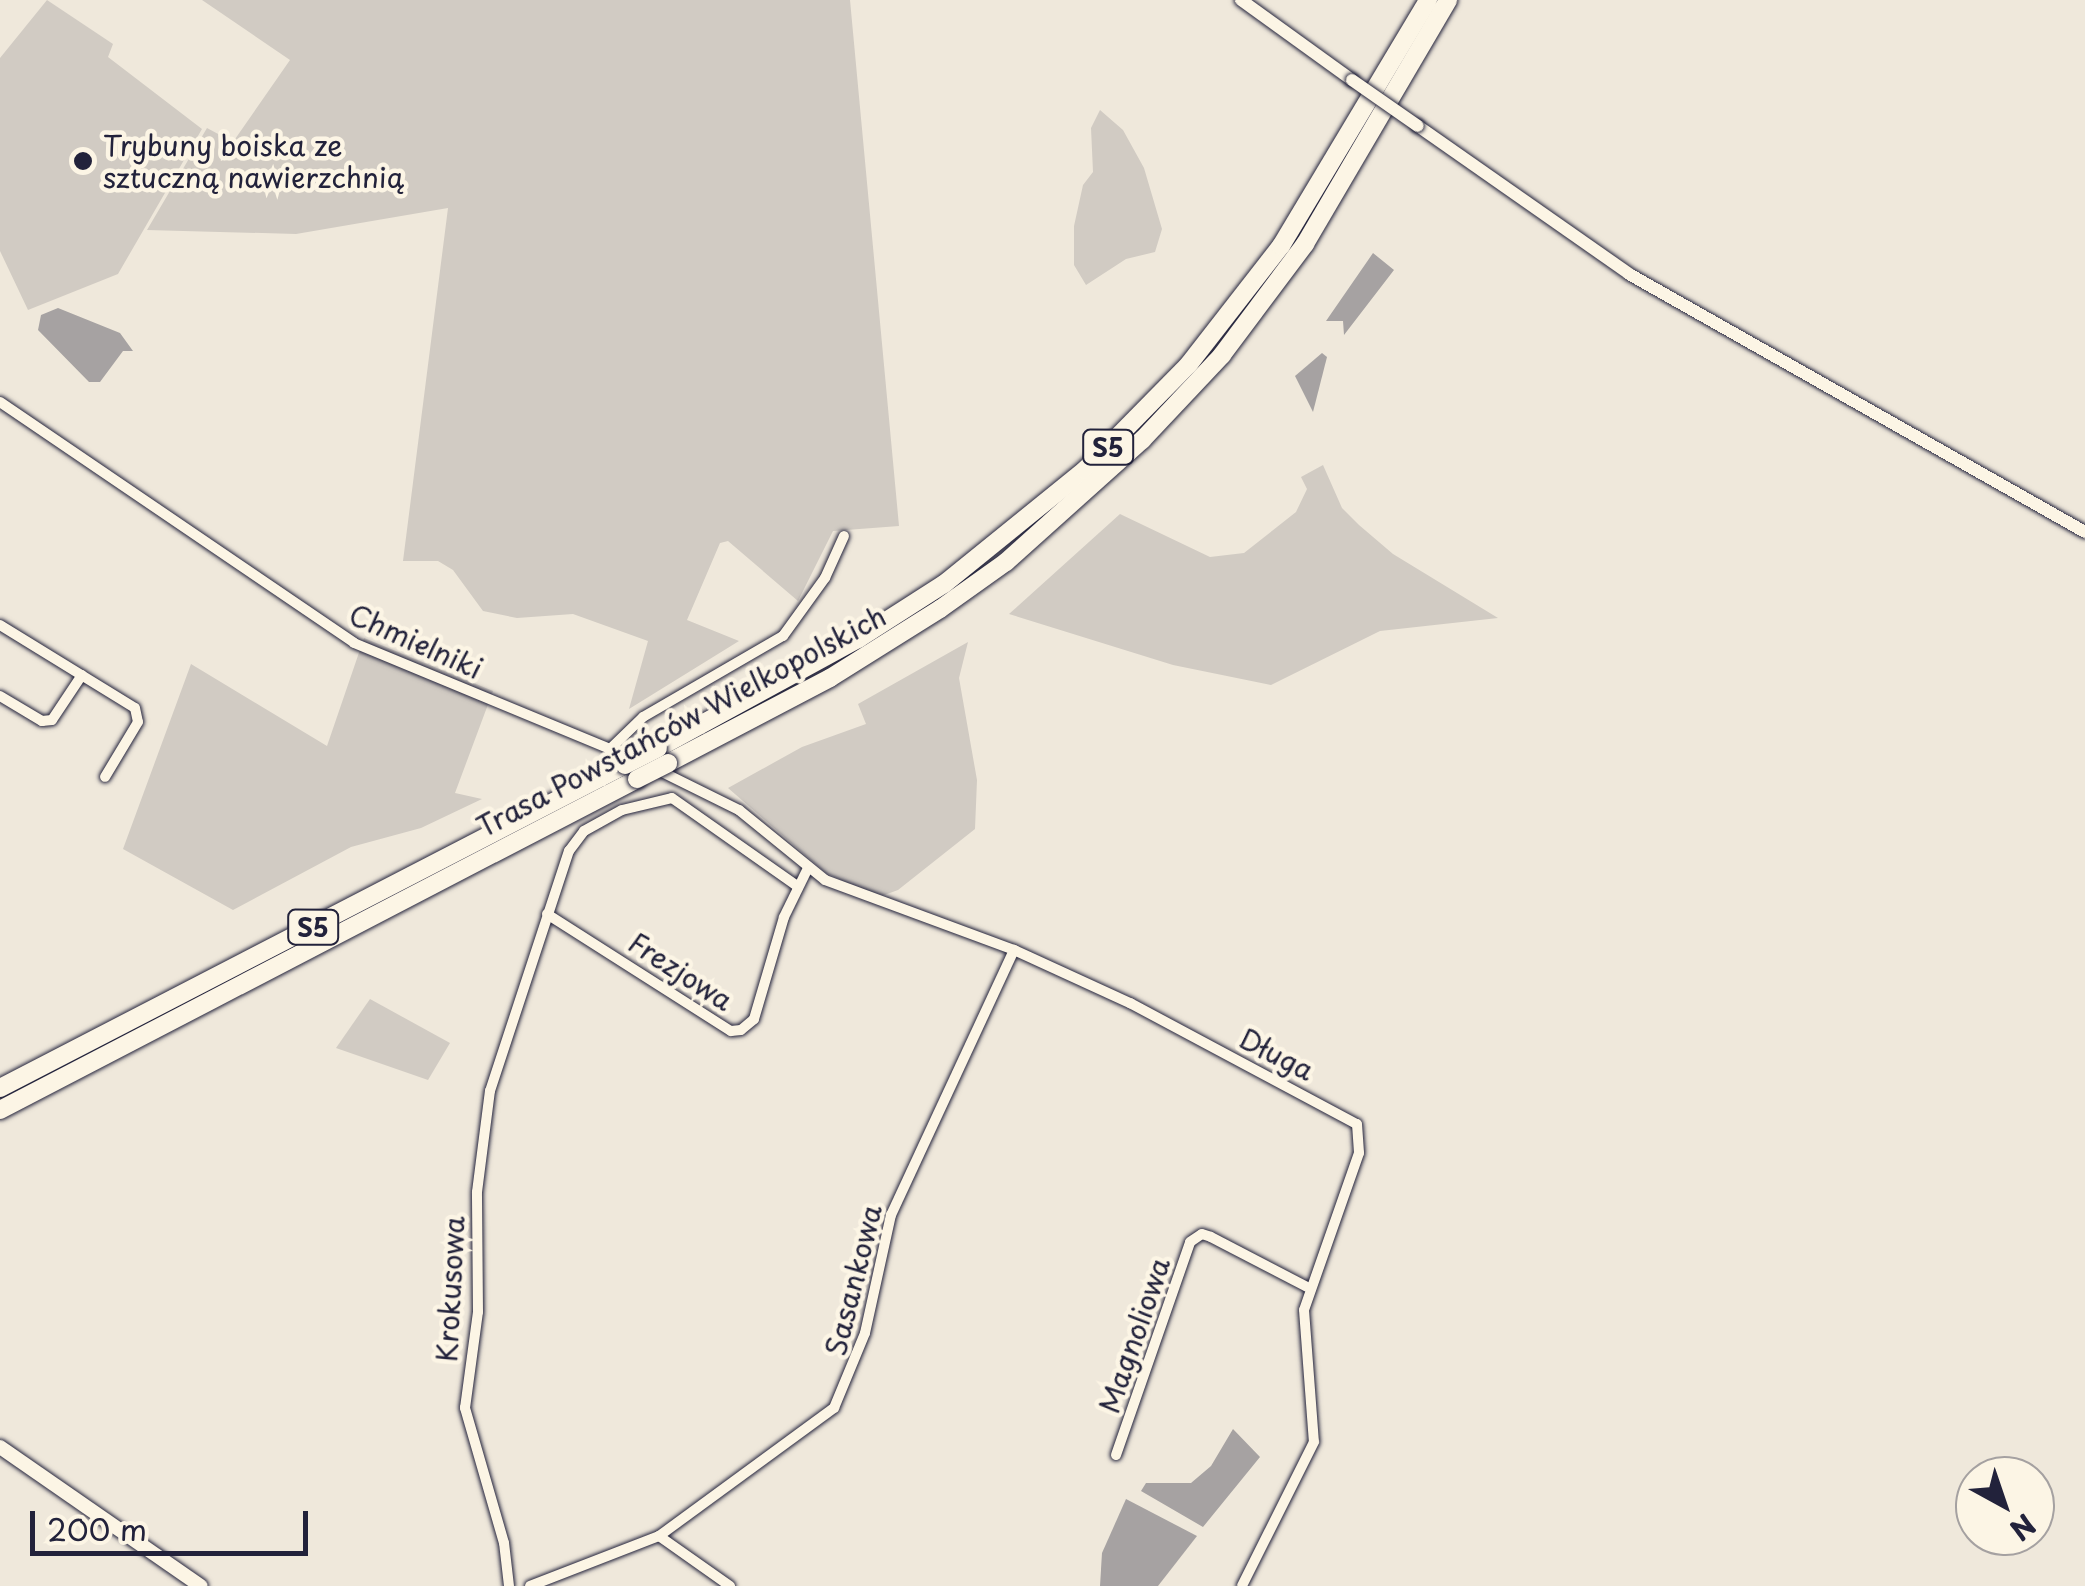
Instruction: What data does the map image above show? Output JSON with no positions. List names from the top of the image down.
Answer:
{
  "streets": {
    "highway": ["S5", "Trasa Powstańców Wielkopolskich"],
    "street": [
      "Chmielniki",
      "Frezjowa",
      "Długa",
      "Sasankowa",
      "Krokusowa",
      "Magnoliowa"
    ]
  },
  "crossings": [
    ["Chmielniki", "Długa"],
    ["Frezjowa", "Długa"],
    ["Frezjowa", "Krokusowa"],
    ["Długa", "Sasankowa"],
    ["Długa", "Magnoliowa"]
  ],
  "places": ["Trybuny boiska ze sztuczną nawierzchnią"],
  "scale_bar": "200 m",
  "north": "bottom right"
}
